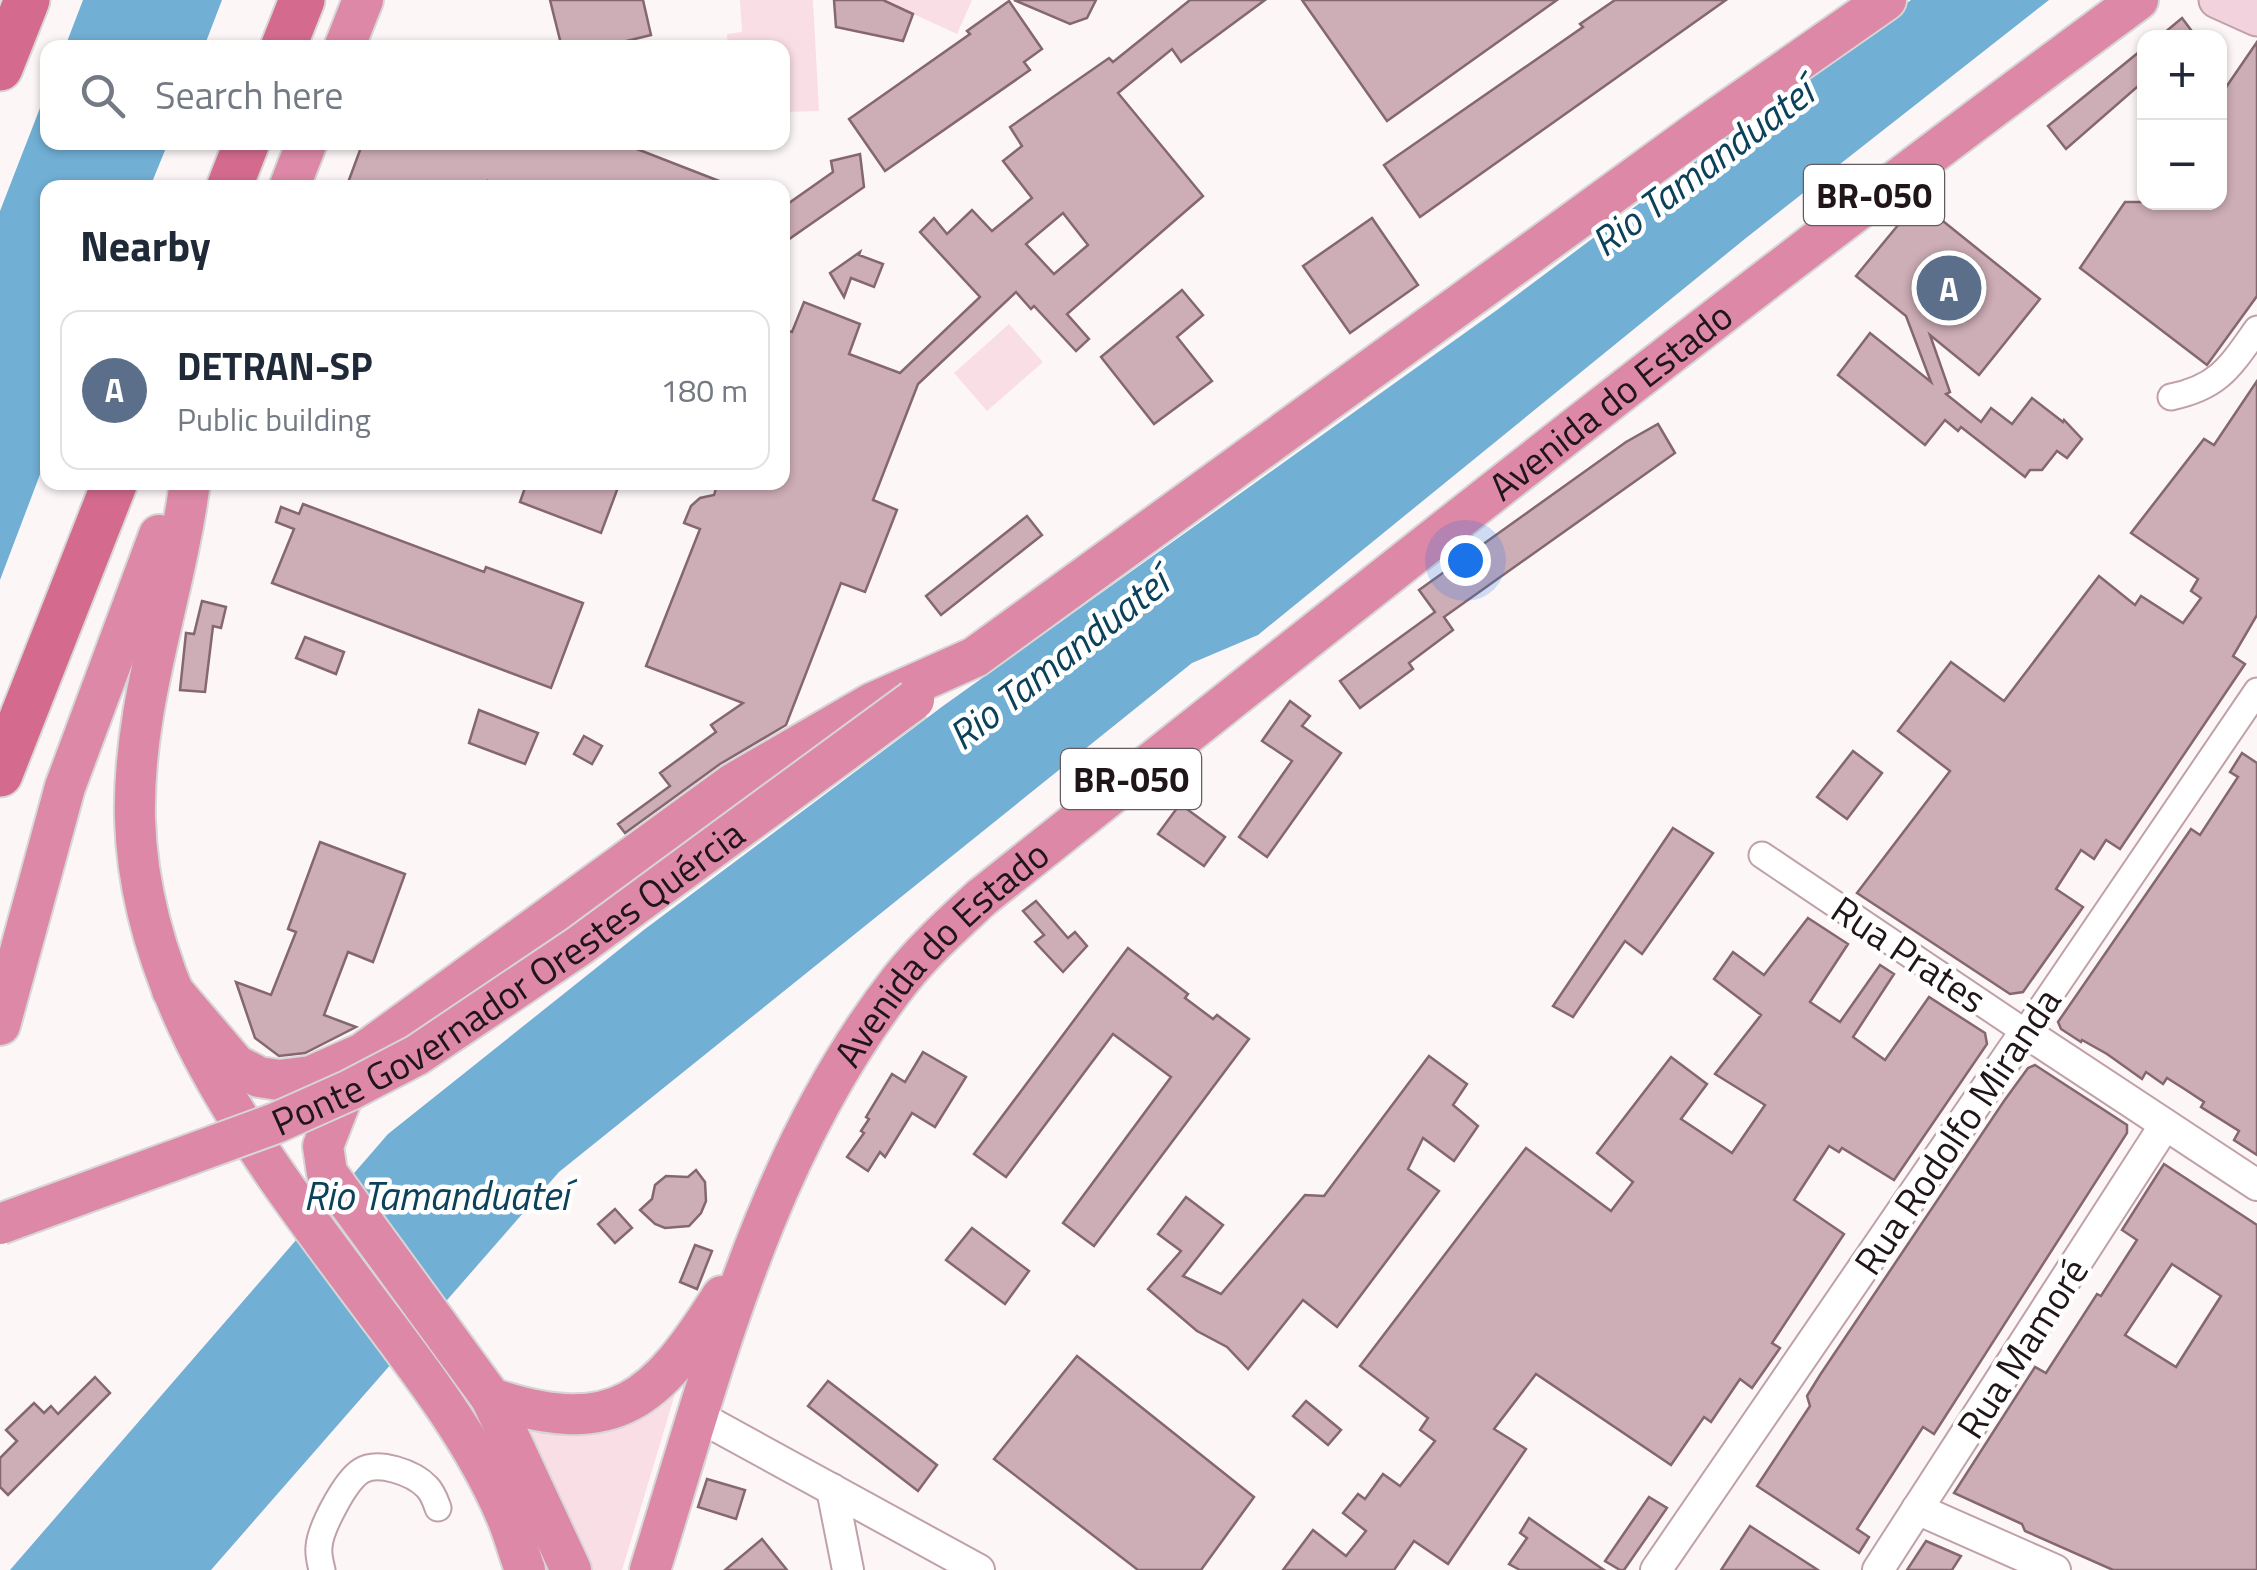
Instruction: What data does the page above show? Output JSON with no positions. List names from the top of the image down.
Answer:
{
  "streets": {
    "highway": ["BR-050", "Avenida do Estado", "Ponte Governador Orestes Quércia"],
    "street": ["Rua Prates", "Rua Rodolfo Miranda", "Rua Mamoré"]
  },
  "crossings": [
    ["Rua Prates", "Rua Rodolfo Miranda"],
    ["Rua Prates", "Rua Mamoré"]
  ],
  "water": ["Rio Tamanduateí"],
  "page": {
    "map_buttons": ["+", "−"],
    "search": "Search here",
    "heading": "Nearby",
    "pins": "A",
    "list": [
      {
        "mark": "A",
        "name": "DETRAN-SP",
        "note": "Public building",
        "value": "180 m"
      }
    ]
  }
}
